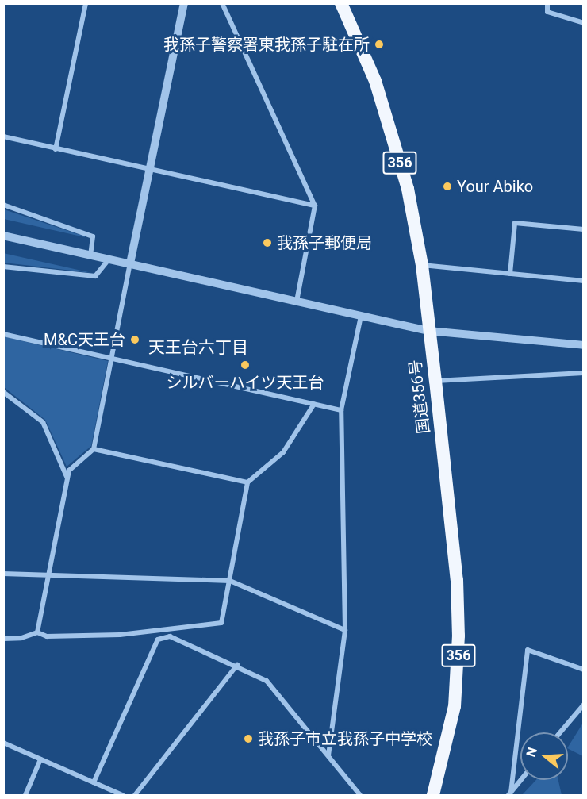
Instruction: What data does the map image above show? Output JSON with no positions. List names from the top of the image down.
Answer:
{
  "streets": {
    "highway": ["356", "国道356号"]
  },
  "districts": ["天王台六丁目"],
  "places": [
    "我孫子警察署東我孫子駐在所",
    "Your Abiko",
    "我孫子郵便局",
    "M&C天王台",
    "シルバーハイツ天王台",
    "我孫子市立我孫子中学校"
  ],
  "north": "left"
}
